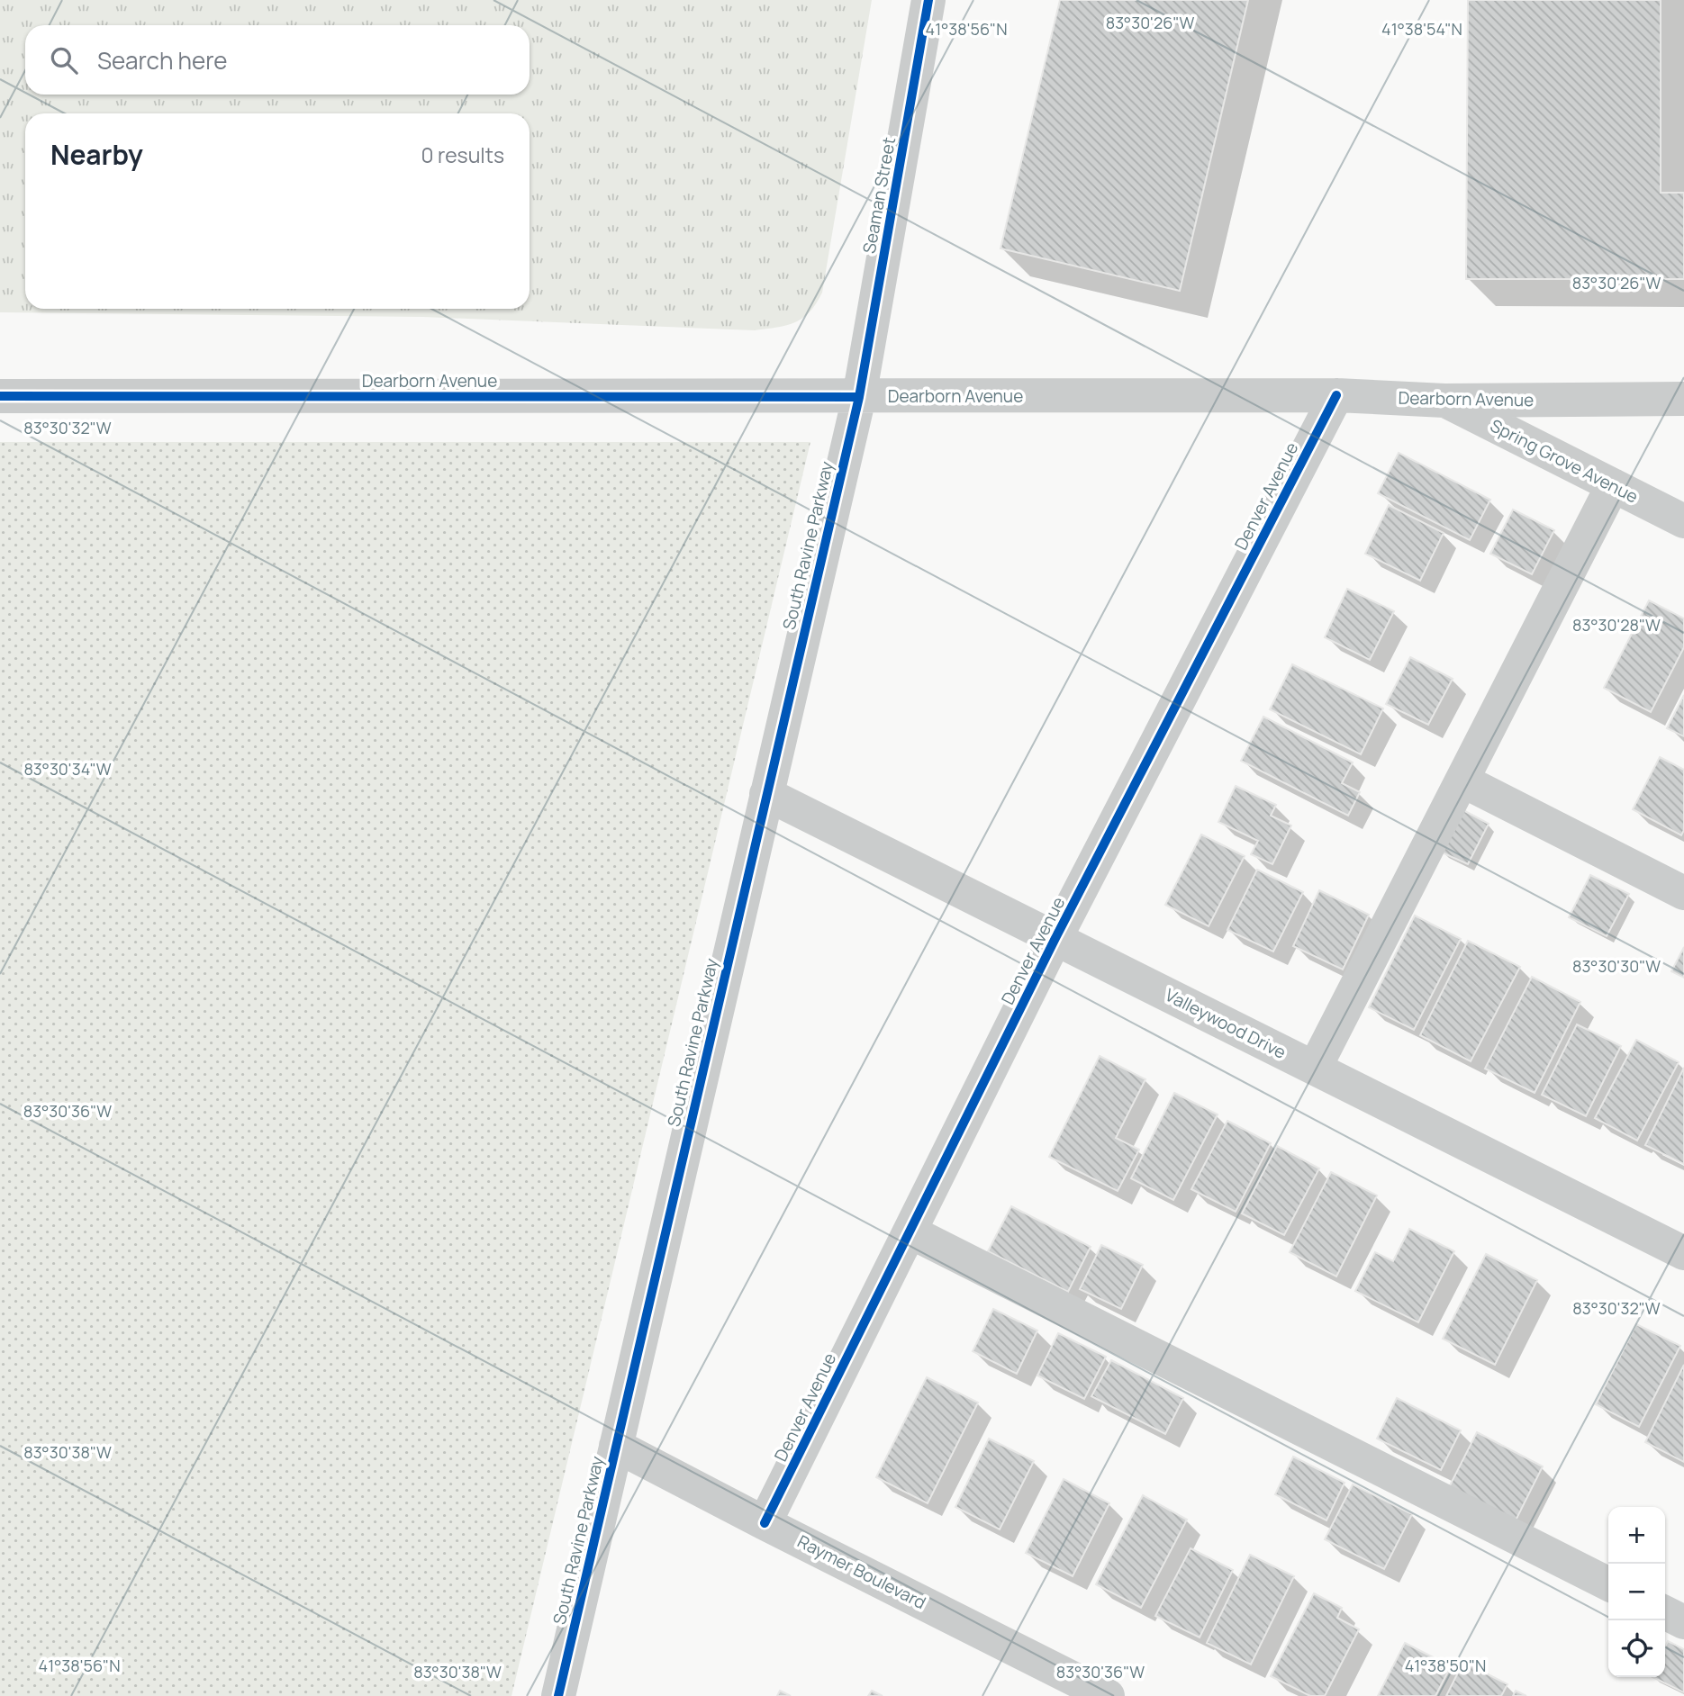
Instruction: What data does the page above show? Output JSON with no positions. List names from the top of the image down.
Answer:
{
  "streets": {
    "street": [
      "Seaman Street",
      "Dearborn Avenue",
      "Spring Grove Avenue",
      "Denver Avenue",
      "South Ravine Parkway",
      "Valleywood Drive",
      "Raymer Boulevard"
    ]
  },
  "crossings": [
    ["Seaman Street", "Dearborn Avenue"],
    ["Seaman Street", "South Ravine Parkway"],
    ["Dearborn Avenue", "Spring Grove Avenue"],
    ["Dearborn Avenue", "Denver Avenue"],
    ["Dearborn Avenue", "South Ravine Parkway"],
    ["Denver Avenue", "Valleywood Drive"],
    ["Denver Avenue", "Raymer Boulevard"],
    ["South Ravine Parkway", "Valleywood Drive"],
    ["South Ravine Parkway", "Raymer Boulevard"]
  ],
  "page": {
    "search": "Search here",
    "heading": ["Nearby", "0 results"],
    "map_buttons": ["+", "−"]
  },
  "coordinates": [
    "83°30'26\"W",
    "41°38'56\"N",
    "41°38'54\"N",
    "83°30'32\"W",
    "83°30'28\"W",
    "83°30'34\"W",
    "83°30'30\"W",
    "83°30'36\"W",
    "83°30'38\"W",
    "41°38'50\"N"
  ]
}
